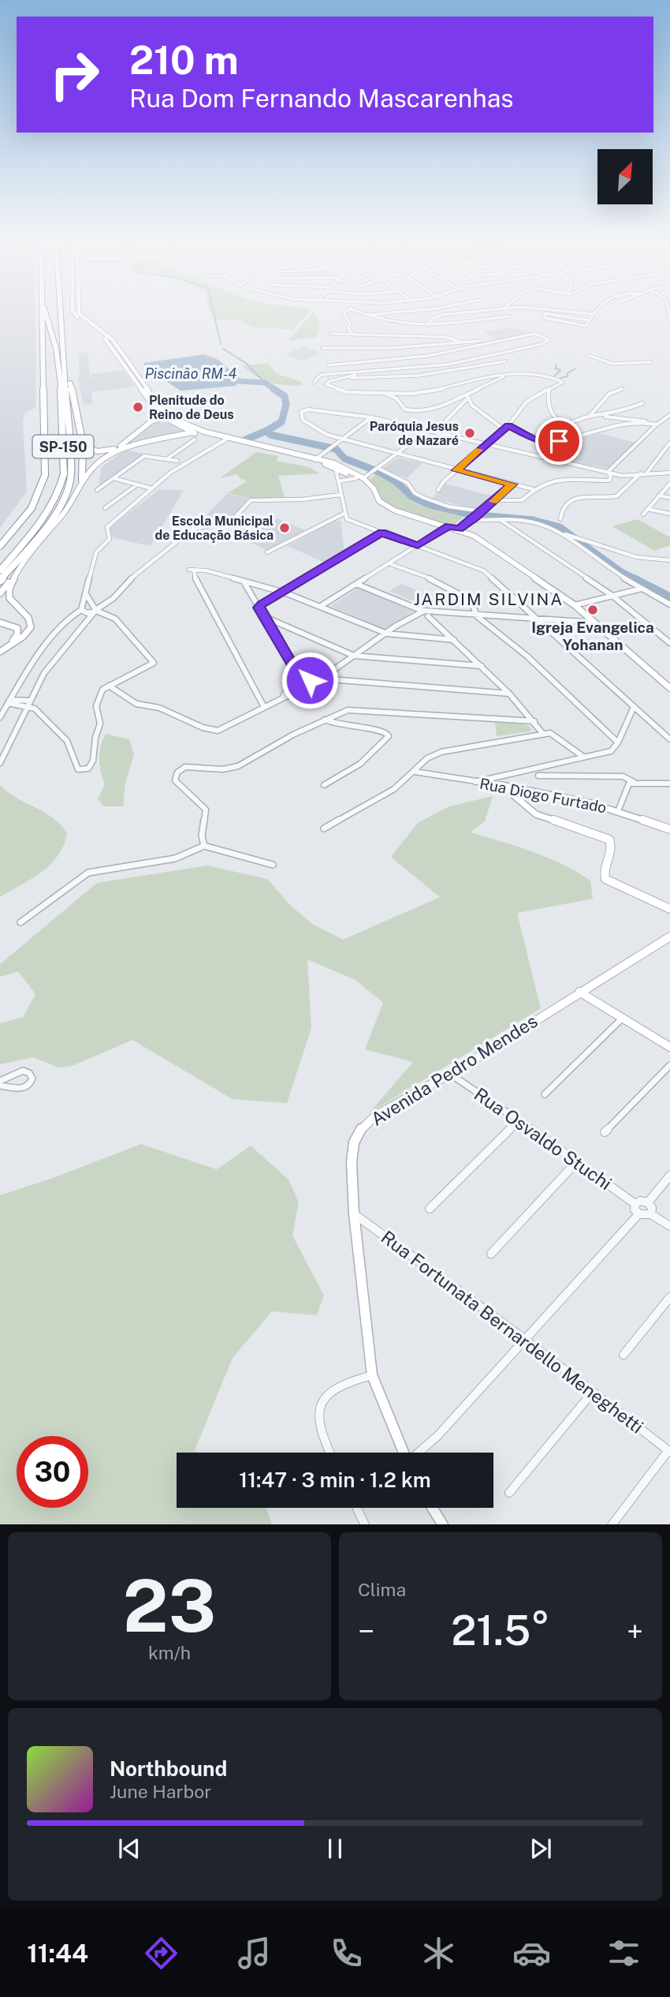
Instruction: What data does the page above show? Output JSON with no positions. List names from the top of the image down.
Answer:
{
  "streets": {
    "highway": ["SP-150"],
    "street": [
      "Rua Diogo Furtado",
      "Avenida Pedro Mendes",
      "Rua Osvaldo Stuchi",
      "Rua Fortunata Bernardello Meneghetti"
    ]
  },
  "crossings": [
    ["Avenida Pedro Mendes", "Rua Osvaldo Stuchi"],
    ["Avenida Pedro Mendes", "Rua Fortunata Bernardello Meneghetti"]
  ],
  "districts": ["JARDIM SILVINA"],
  "water": ["Piscinão RM-4"],
  "places": [
    "Plenitude do Reino de Deus",
    "Paróquia Jesus de Nazaré",
    "Escola Municipal de Educação Básica",
    "Igreja Evangelica Yohanan"
  ],
  "north": "top right",
  "page": {
    "turn": ["210 m", "Rua Dom Fernando Mascarenhas"],
    "limit": "30",
    "trip": "11:47 · 3 min · 1.2 km",
    "tile": [
      ["23", "km/h"],
      "Clima"
    ],
    "heat": ["−", "21.5°", "+"],
    "song": ["Northbound", "June Harbor"],
    "tabs": "11:44"
  }
}
